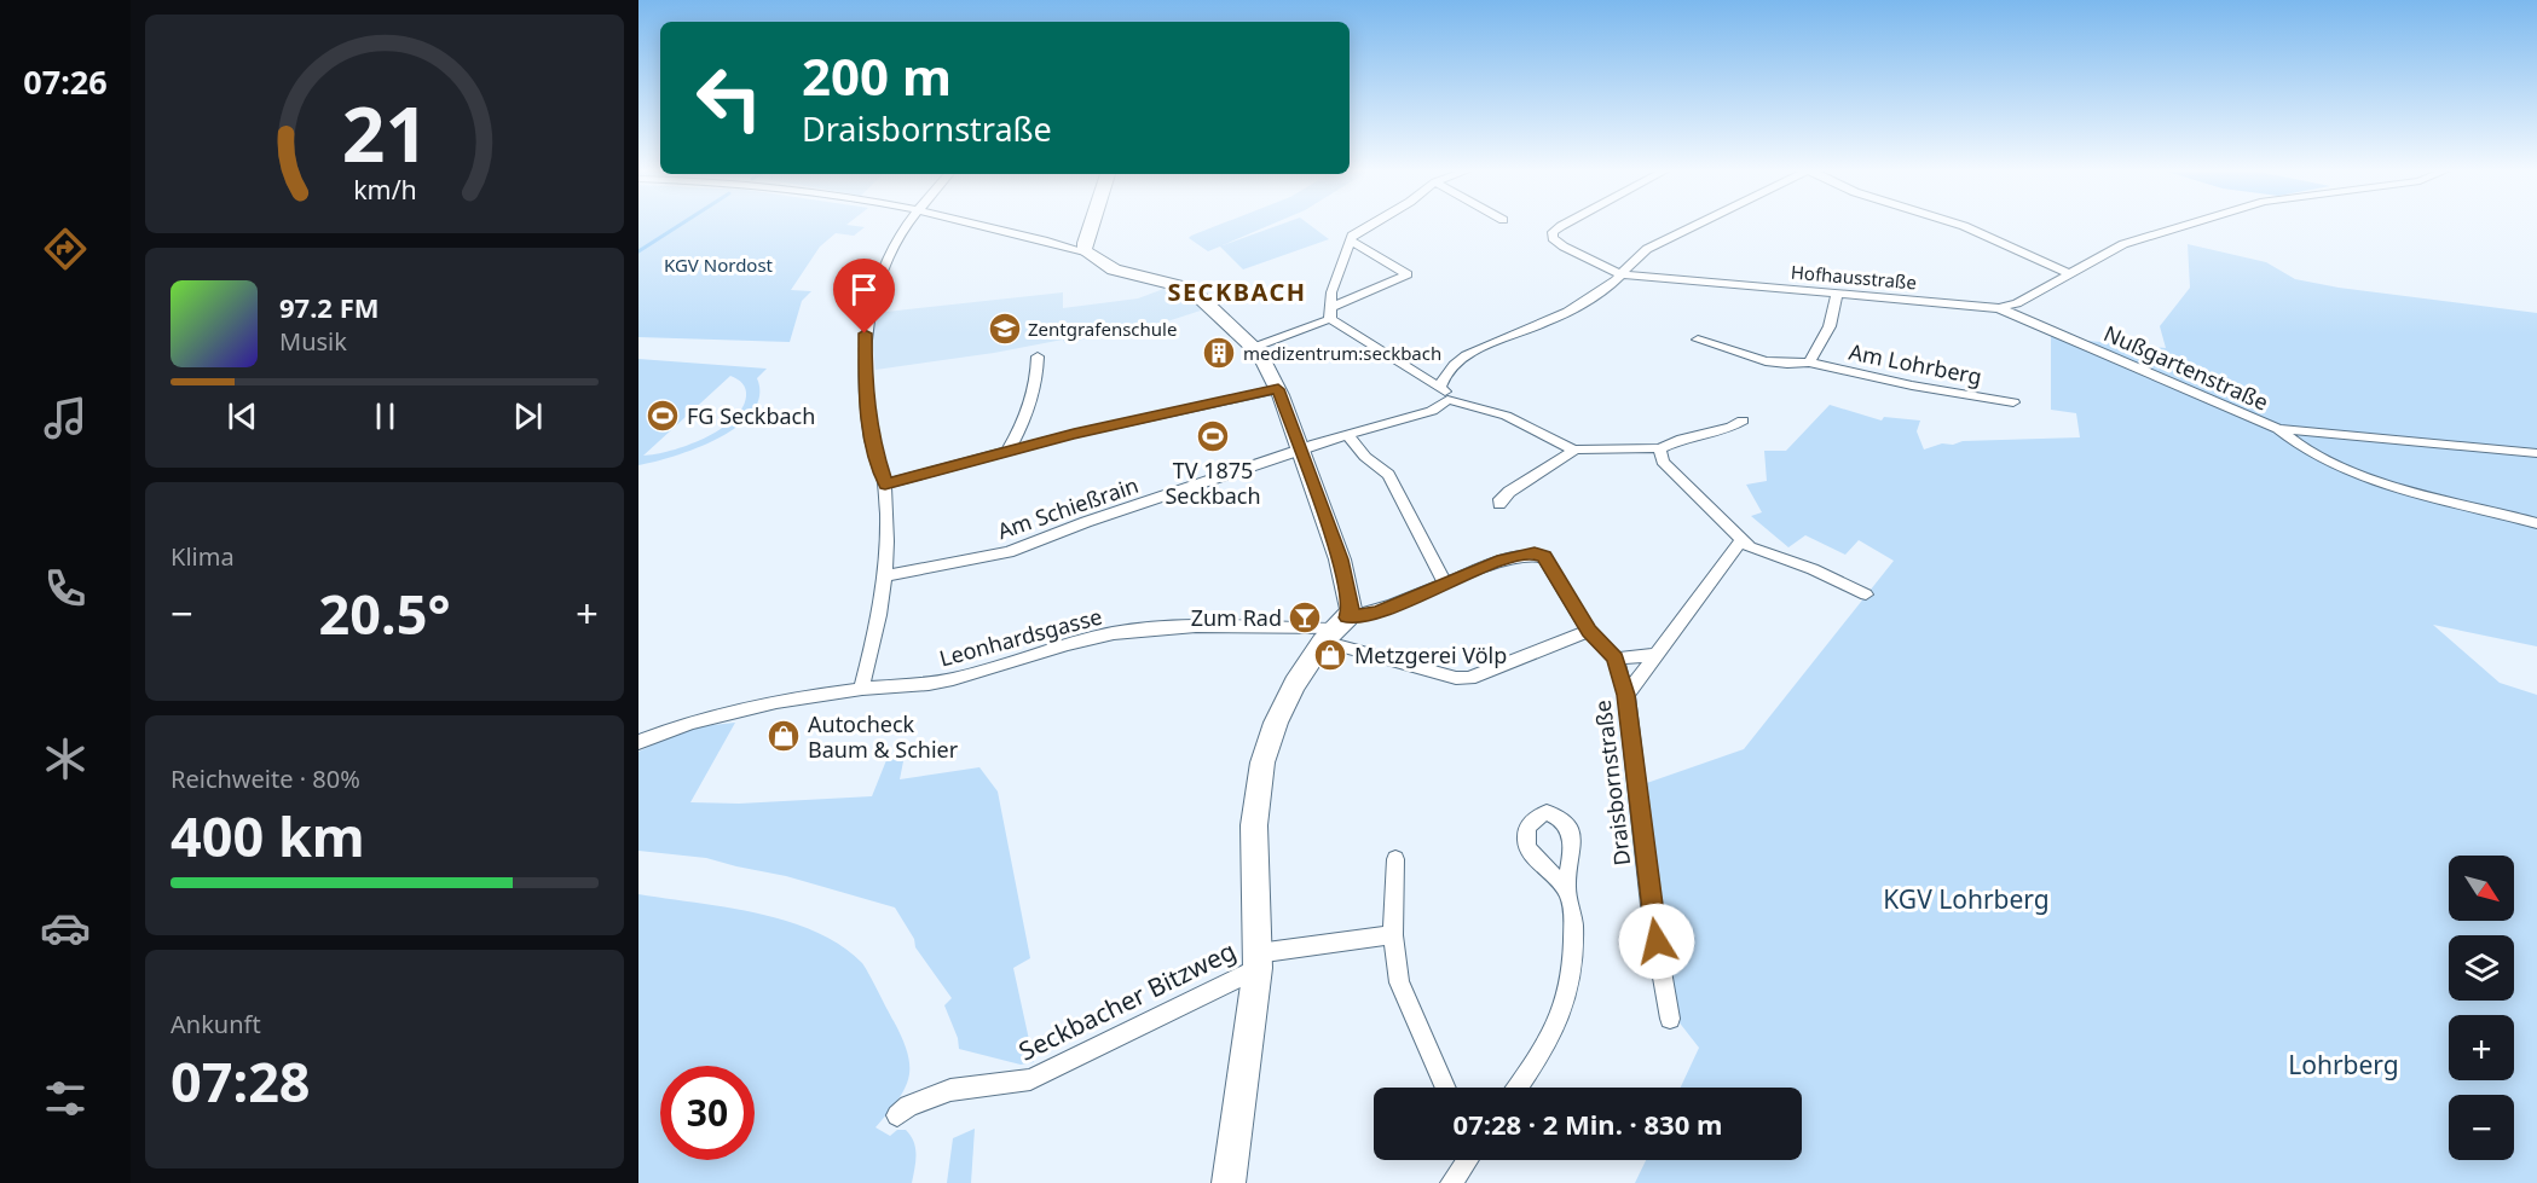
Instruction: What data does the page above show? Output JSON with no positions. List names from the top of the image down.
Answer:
{
  "streets": {
    "street": [
      "Hofhausstraße",
      "Am Lohrberg",
      "Nußgartenstraße",
      "Am Schießrain",
      "Leonhardsgasse",
      "Draisbornstraße",
      "Seckbacher Bitzweg"
    ]
  },
  "crossings": [
    ["Hofhausstraße", "Am Lohrberg"],
    ["Hofhausstraße", "Nußgartenstraße"],
    ["Leonhardsgasse", "Draisbornstraße"]
  ],
  "districts": ["SECKBACH"],
  "parks": ["KGV Nordost", "KGV Lohrberg", "Lohrberg"],
  "places": {
    "school or university": ["Zentgrafenschule"],
    "building": ["medizentrum:seckbach"],
    "sports": ["FG Seckbach", "TV 1875 Seckbach"],
    "bar": ["Zum Rad"],
    "shop": ["Metzgerei Völp", "Autocheck Baum & Schier"]
  },
  "north": "bottom right",
  "page": {
    "tabs": "07:26",
    "turn": ["200 m", "Draisbornstraße"],
    "song": ["97.2 FM", "Musik"],
    "tile": [
      "Klima",
      ["Reichweite · 80%", "400 km"],
      ["Ankunft", "07:28"]
    ],
    "heat": ["−", "20.5°", "+"],
    "map_buttons": ["+", "−"],
    "limit": "30",
    "trip": "07:28 · 2 Min. · 830 m",
    "gauge": ["21", "km/h"]
  }
}
